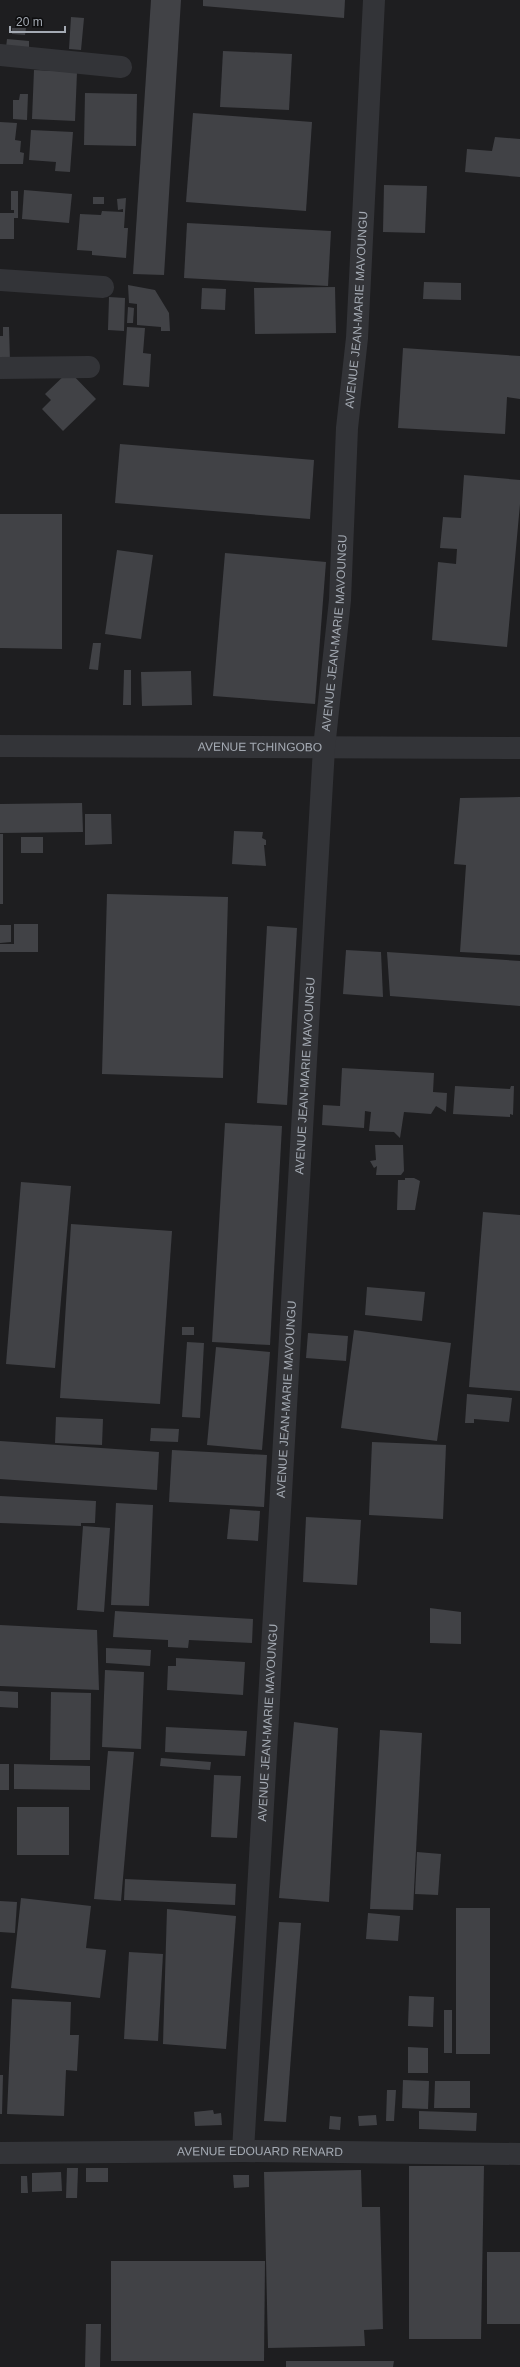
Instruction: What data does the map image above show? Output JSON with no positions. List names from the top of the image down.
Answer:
{
  "streets": {
    "street": ["AVENUE JEAN-MARIE MAVOUNGU", "AVENUE TCHINGOBO", "AVENUE EDOUARD RENARD"]
  },
  "crossings": [
    ["AVENUE JEAN-MARIE MAVOUNGU", "AVENUE TCHINGOBO"],
    ["AVENUE JEAN-MARIE MAVOUNGU", "AVENUE EDOUARD RENARD"]
  ],
  "scale_bar": "20 m"
}
